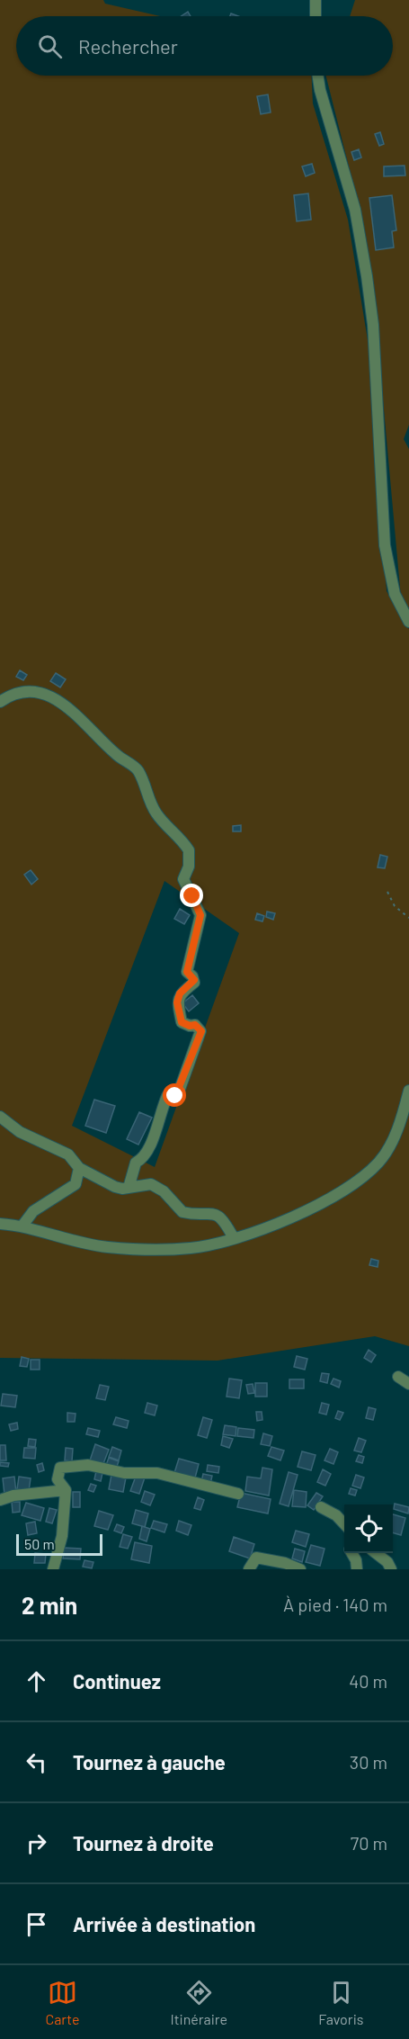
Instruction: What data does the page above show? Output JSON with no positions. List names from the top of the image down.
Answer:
{
  "scale_bar": "50 m",
  "page": {
    "search": "Rechercher",
    "scale": "50 m",
    "heading": ["2 min", "À pied · 140 m"],
    "list": [
      ["Continuez", "40 m"],
      ["Tournez à gauche", "30 m"],
      ["Tournez à droite", "70 m"],
      "Arrivée à destination"
    ],
    "nav": ["Carte", "Itinéraire", "Favoris"]
  }
}
